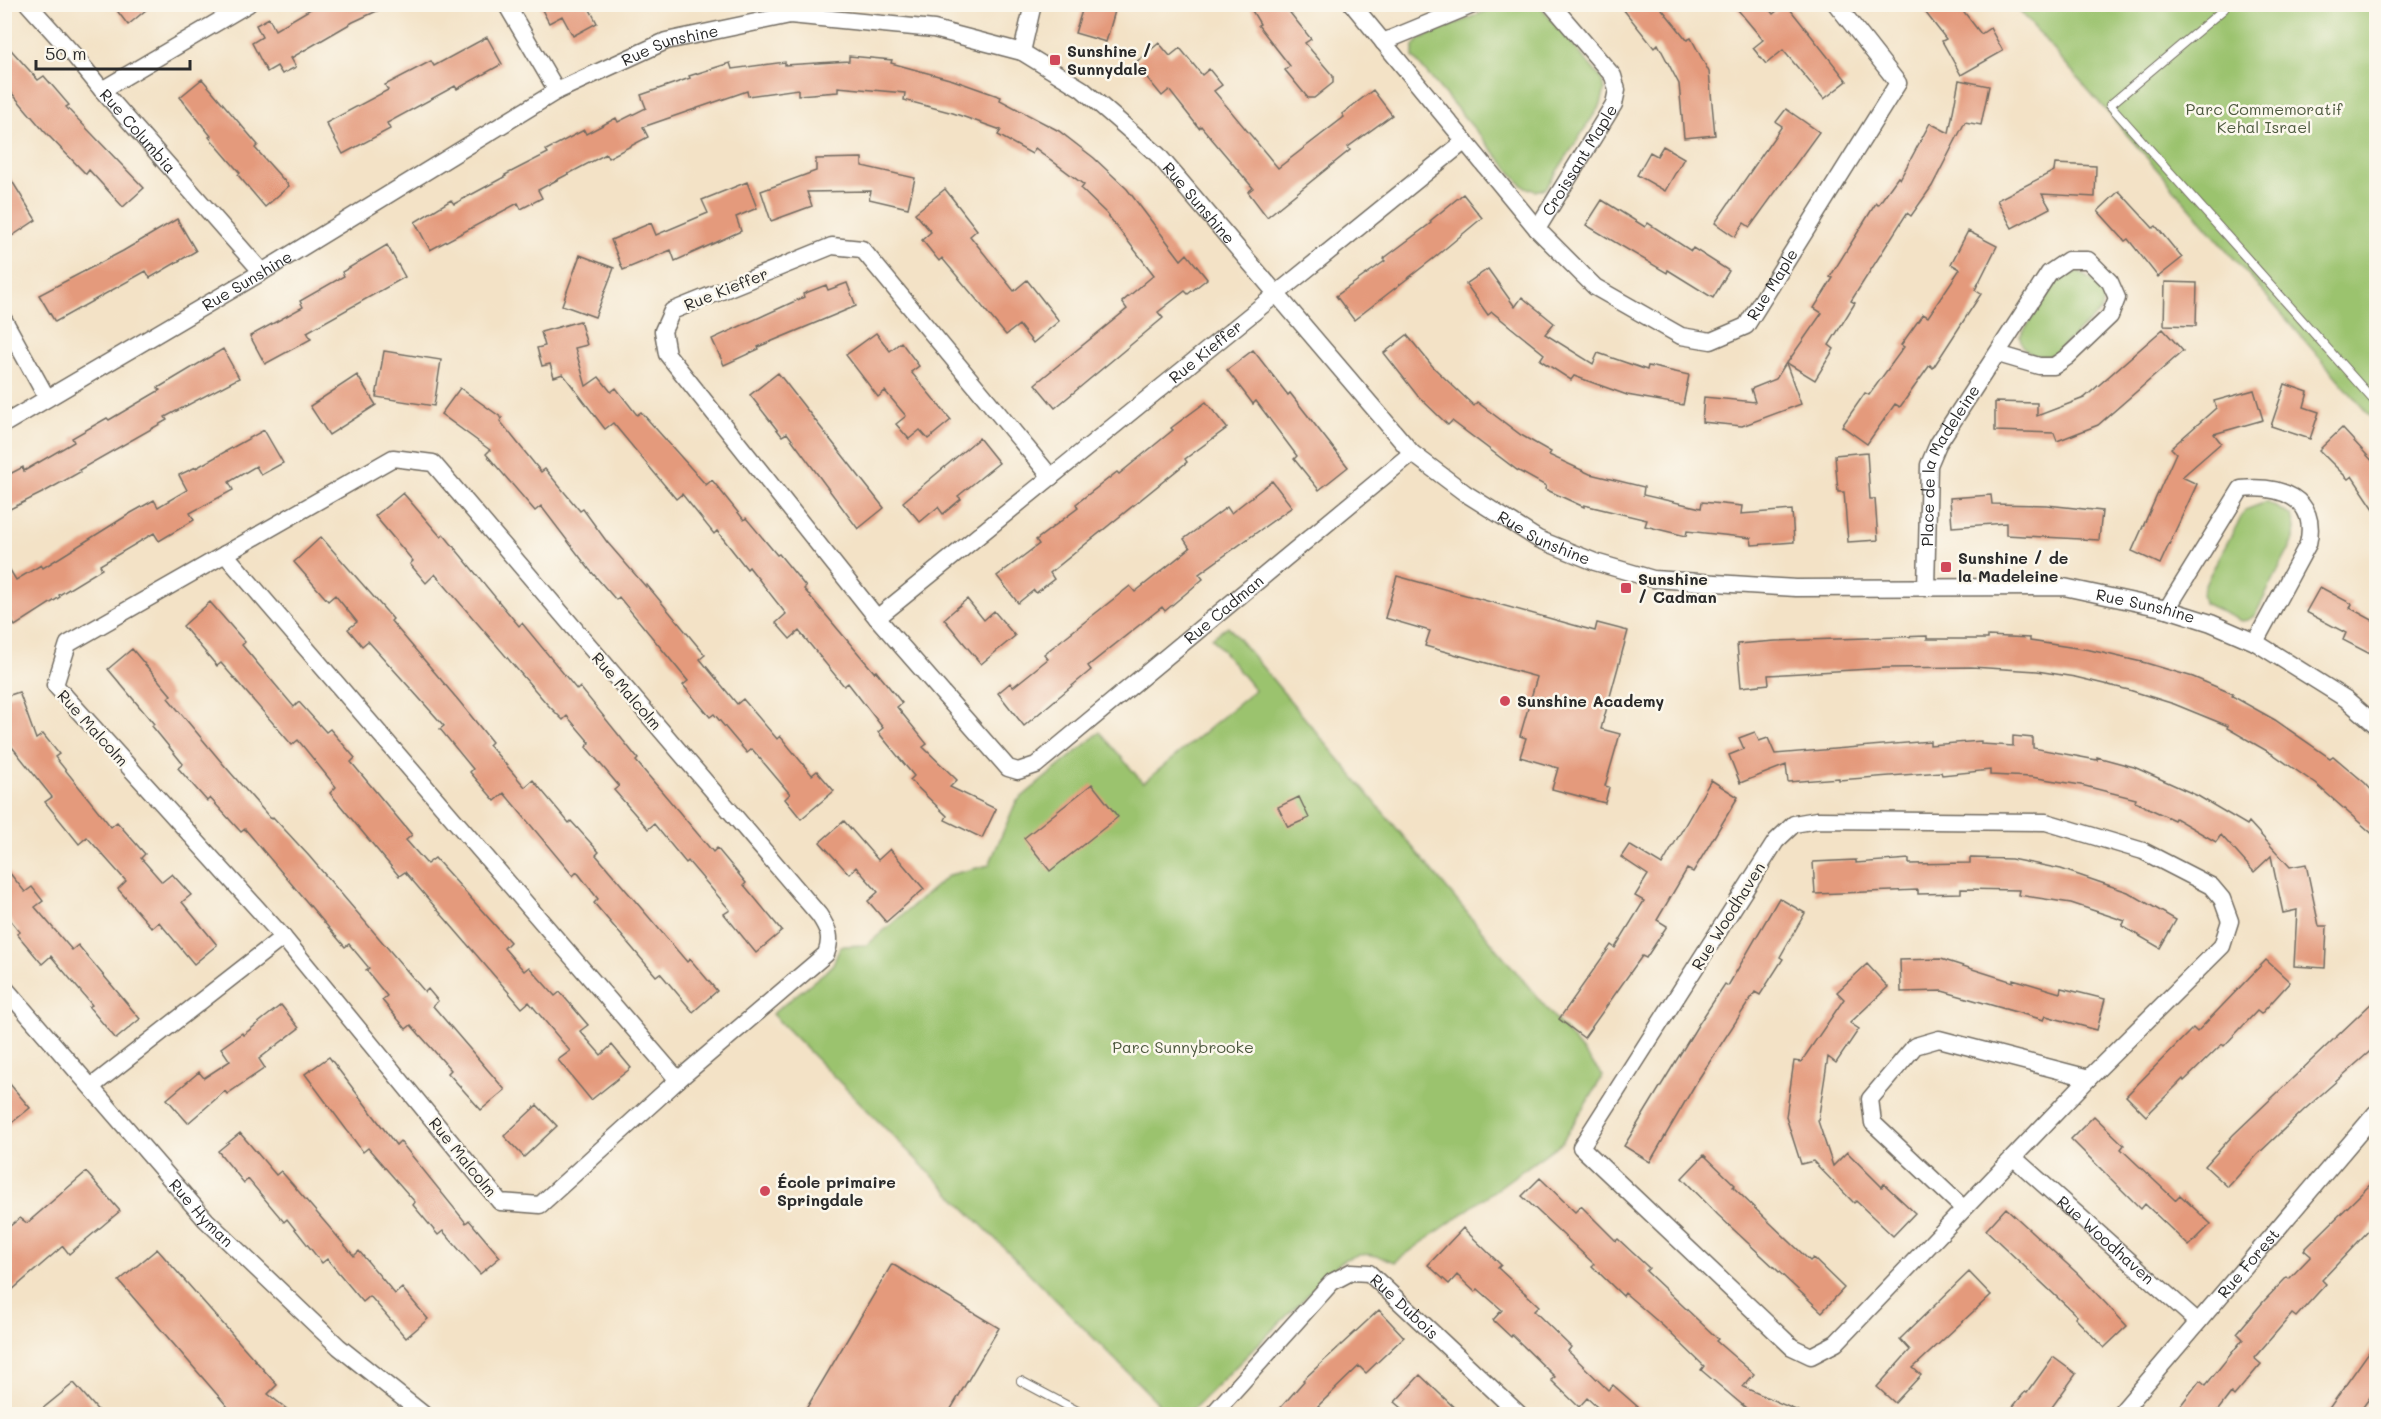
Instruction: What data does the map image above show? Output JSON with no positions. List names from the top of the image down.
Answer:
{
  "streets": {
    "street": [
      "Rue Sunshine",
      "Rue Columbia",
      "Croissant Maple",
      "Rue Maple",
      "Rue Kieffer",
      "Place de la Madeleine",
      "Rue Cadman",
      "Rue Malcolm",
      "Rue Woodhaven",
      "Rue Hyman",
      "Rue Forest",
      "Rue Dubois"
    ]
  },
  "crossings": [
    ["Rue Sunshine", "Rue Columbia"],
    ["Rue Sunshine", "Rue Kieffer"],
    ["Rue Sunshine", "Place de la Madeleine"],
    ["Rue Sunshine", "Rue Cadman"],
    ["Croissant Maple", "Rue Maple"],
    ["Rue Kieffer", "Rue Cadman"],
    ["Rue Woodhaven", "Rue Forest"]
  ],
  "parks": ["Parc Commemoratif Kehal Israel", "Parc Sunnybrooke"],
  "places": {
    "transit": ["Sunshine / Sunnydale", "Sunshine / de la Madeleine", "Sunshine / Cadman"],
    "other": ["Sunshine Academy", "École primaire Springdale"]
  },
  "scale_bar": "50 m"
}
